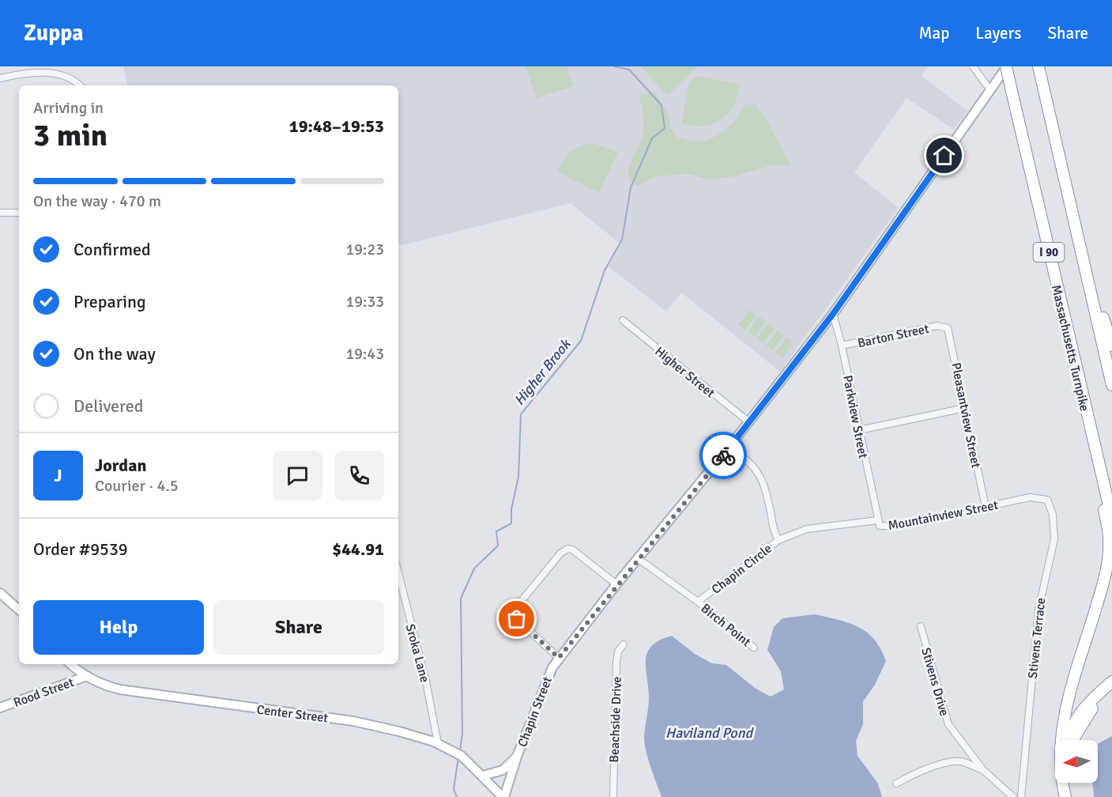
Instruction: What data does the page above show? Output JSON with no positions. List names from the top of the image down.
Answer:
{
  "streets": {
    "highway": ["I 90", "Massachusetts Turnpike"],
    "main road": ["Rood Street", "Chapin Street", "Center Street"],
    "street": [
      "Barton Street",
      "Higher Street",
      "Pleasantview Street",
      "Parkview Street",
      "Mountainview Street",
      "Chapin Circle",
      "Birch Point",
      "Stivens Terrace",
      "Sroka Lane",
      "Stivens Drive",
      "Beachside Drive"
    ]
  },
  "crossings": [
    ["Barton Street", "Pleasantview Street"],
    ["Barton Street", "Parkview Street"],
    ["Massachusetts Turnpike", "Chapin Street"],
    ["Higher Street", "Chapin Street"],
    ["Pleasantview Street", "Mountainview Street"],
    ["Parkview Street", "Mountainview Street"],
    ["Parkview Street", "Chapin Street"],
    ["Mountainview Street", "Chapin Circle"],
    ["Mountainview Street", "Stivens Terrace"],
    ["Chapin Circle", "Birch Point"],
    ["Chapin Circle", "Chapin Street"],
    ["Sroka Lane", "Center Street"],
    ["Rood Street", "Center Street"],
    ["Chapin Street", "Center Street"]
  ],
  "water": ["Higher Brook", "Haviland Pond"],
  "north": "left",
  "page": {
    "header": "Zuppa",
    "nav": ["Map", "Layers", "Share"],
    "heading": ["3 min", "Arriving in", "19:48–19:53"],
    "panel": [
      "Jordan",
      "Courier · 4.5",
      "Order #9539",
      "$44.91"
    ],
    "bar": "On the way · 470 m",
    "list": [
      ["Confirmed", "19:23"],
      ["Preparing", "19:33"],
      ["On the way", "19:43"],
      "Delivered"
    ],
    "round": "J",
    "buttons": ["Help", "Share"]
  }
}
